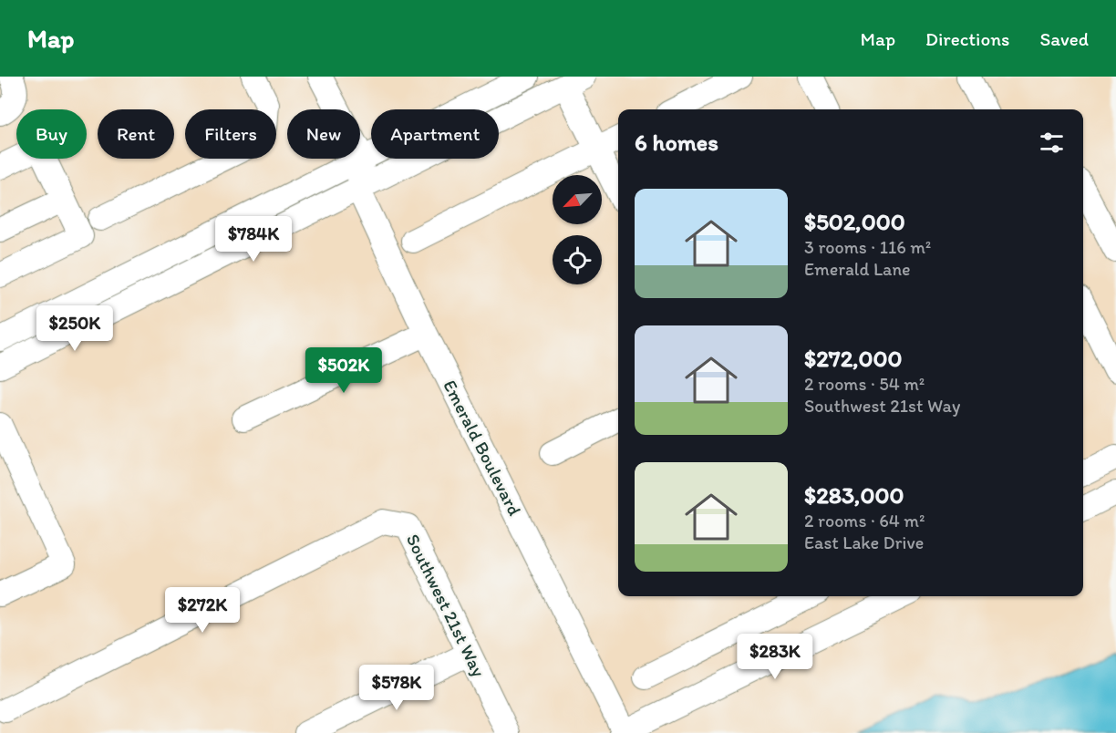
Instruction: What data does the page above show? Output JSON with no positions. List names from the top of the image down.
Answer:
{
  "streets": {
    "street": ["Emerald Boulevard", "Southwest 21st Way"]
  },
  "north": "bottom left",
  "page": {
    "header": "Map",
    "nav": ["Map", "Directions", "Saved"],
    "chip": [
      "Buy",
      "Rent",
      "Filters",
      "New",
      "Apartment"
    ],
    "heading": "6 homes",
    "list": [
      {
        "name": "$502,000",
        "note": "3 rooms · 116 m² · Emerald Lane"
      },
      {
        "name": "$272,000",
        "note": "2 rooms · 54 m² · Southwest 21st Way"
      },
      {
        "name": "$283,000",
        "note": "2 rooms · 64 m² · East Lake Drive"
      }
    ],
    "price": [
      "$784K",
      "$250K",
      "$502K",
      "$272K",
      "$283K",
      "$578K"
    ]
  }
}
